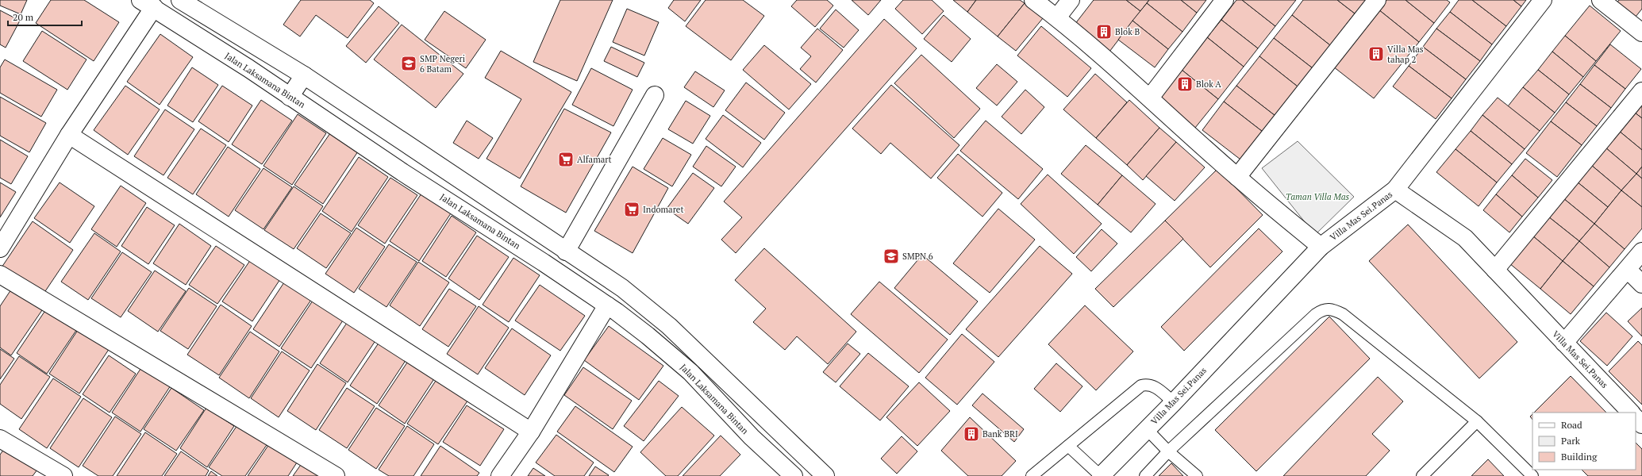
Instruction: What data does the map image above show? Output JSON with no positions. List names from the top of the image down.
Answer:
{
  "streets": {
    "street": ["Jalan Laksamana Bintan", "Villa Mas Sei.Panas"]
  },
  "parks": ["Taman Villa Mas"],
  "places": {
    "building": [
      "Blok B",
      "Villa Mas tahap 2",
      "Blok A",
      "Bank BRI"
    ],
    "school or university": ["SMP Negeri 6 Batam", "SMPN 6"],
    "supermarket": ["Alfamart", "Indomaret"]
  },
  "legend": ["Road", "Park", "Building"],
  "scale_bar": "20 m"
}
